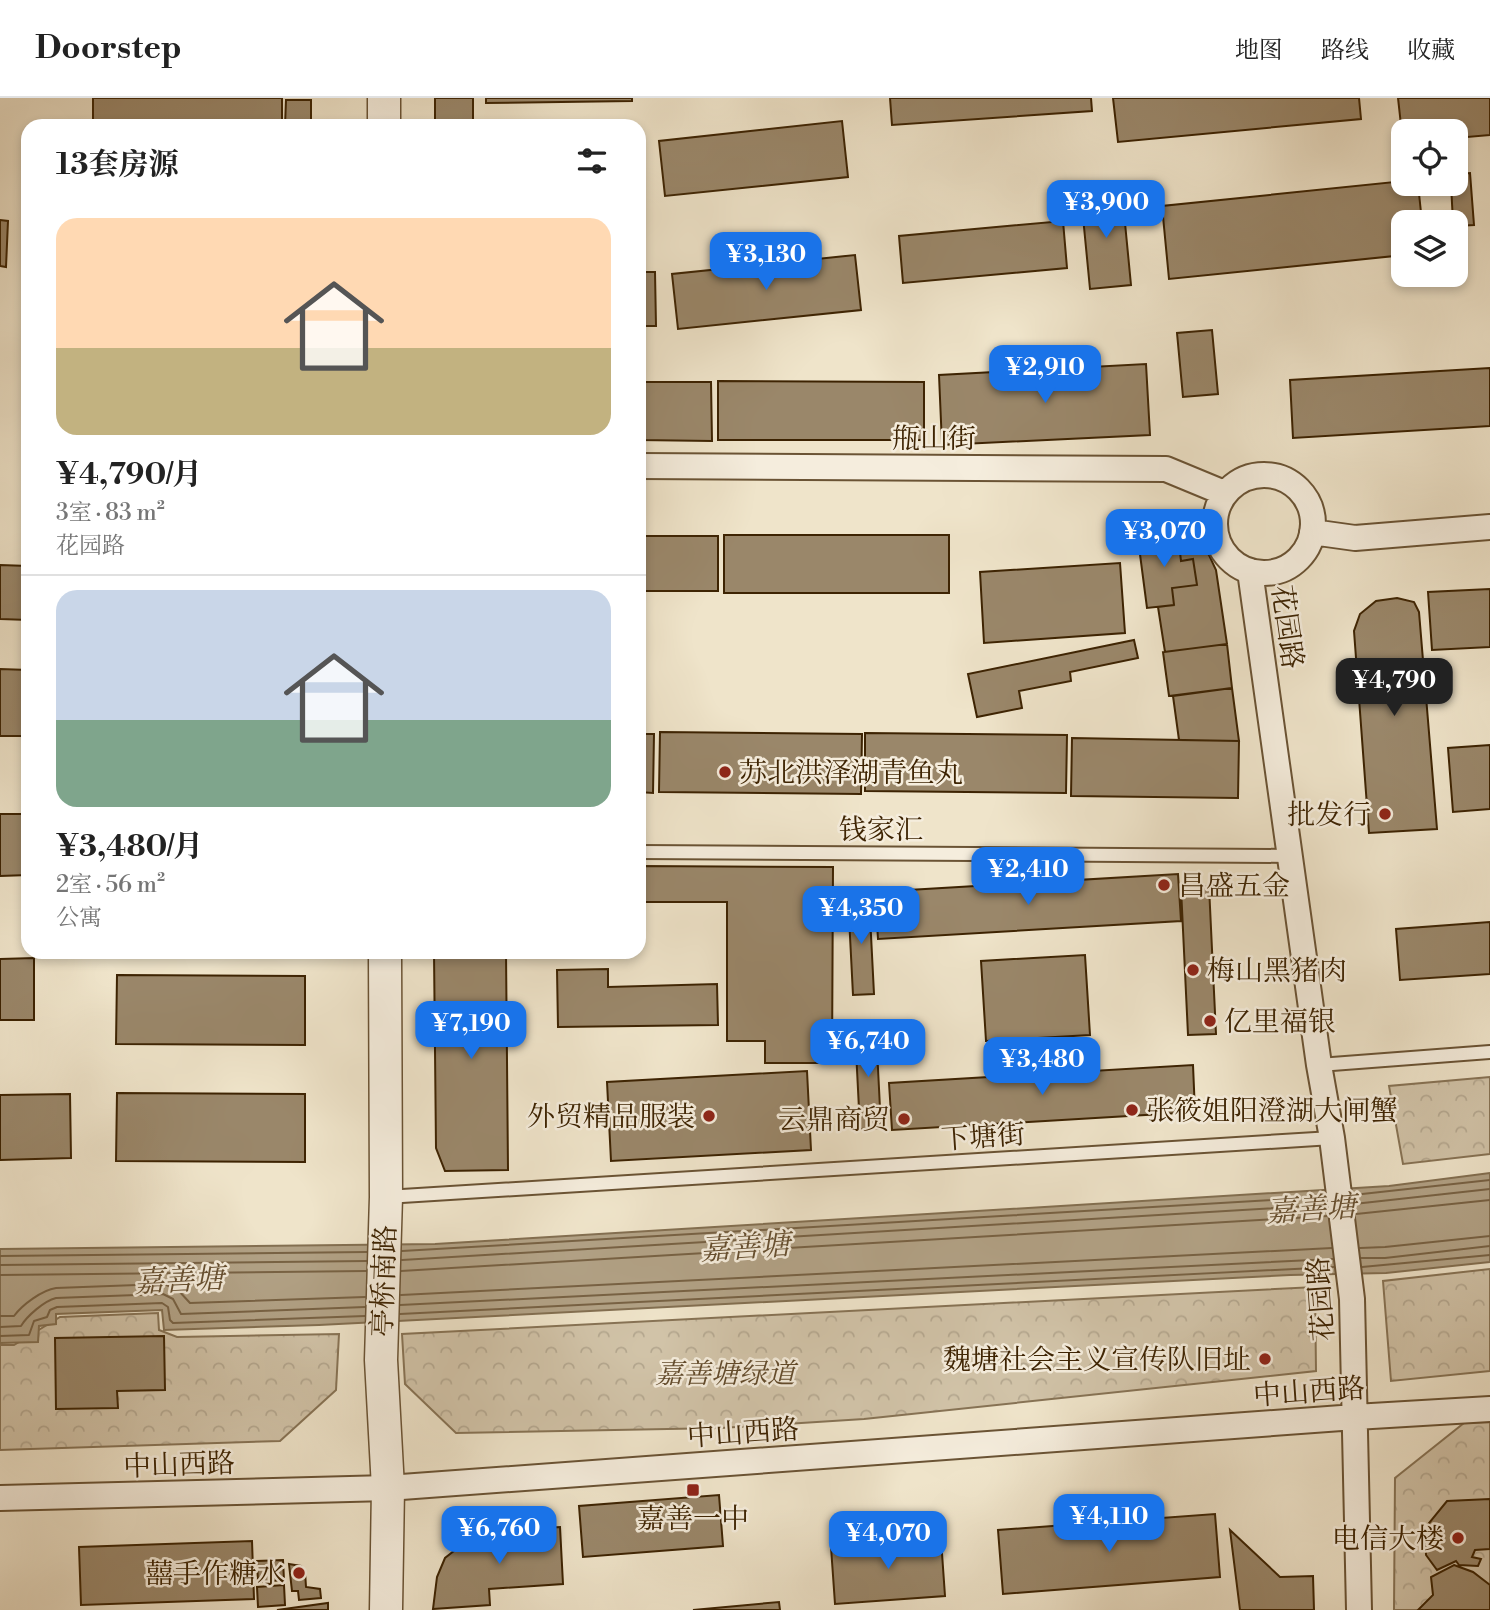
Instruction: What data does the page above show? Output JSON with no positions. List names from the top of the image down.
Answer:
{
  "streets": {
    "street": [
      "甁山街",
      "花园路",
      "亭桥南路",
      "中山西路"
    ],
    "lane": ["钱家汇", "下塘街"]
  },
  "crossings": [
    ["甁山街", "花园路"],
    ["花园路", "钱家汇"],
    ["花园路", "下塘街"],
    ["花园路", "中山西路"],
    ["下塘街", "亭桥南路"],
    ["亭桥南路", "中山西路"]
  ],
  "water": ["嘉善塘"],
  "parks": ["嘉善塘绿道"],
  "places": {
    "other": [
      "苏北洪泽湖青鱼丸",
      "批发行",
      "昌盛五金",
      "梅山黑猪肉",
      "亿里福银",
      "张筱姐阳澄湖大闸蟹",
      "外贸精品服装",
      "云鼎商贸",
      "魏塘社会主义宣传队旧址",
      "电信大楼",
      "囍手作糖水"
    ],
    "transit": ["嘉善一中"]
  },
  "page": {
    "header": "Doorstep",
    "nav": ["地图", "路线", "收藏"],
    "heading": "13套房源",
    "price": [
      "¥3,900",
      "¥3,130",
      "¥2,910",
      "¥3,070",
      "¥4,790",
      "¥2,410",
      "¥4,350",
      "¥7,190",
      "¥6,740",
      "¥3,480",
      "¥4,110",
      "¥6,760",
      "¥4,070"
    ],
    "list": [
      {
        "name": "¥4,790/月",
        "note": "3室 · 83 m² · 花园路"
      },
      {
        "name": "¥3,480/月",
        "note": "2室 · 56 m² · 公寓"
      }
    ]
  }
}
